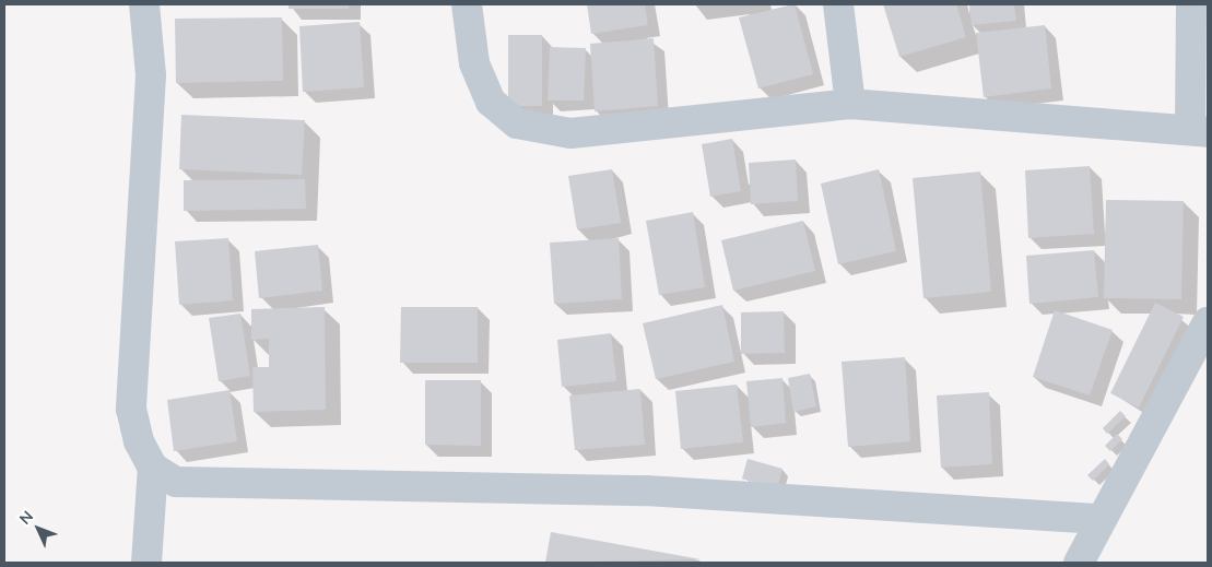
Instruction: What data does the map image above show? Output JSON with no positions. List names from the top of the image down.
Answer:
{
  "north": "top left"
}
